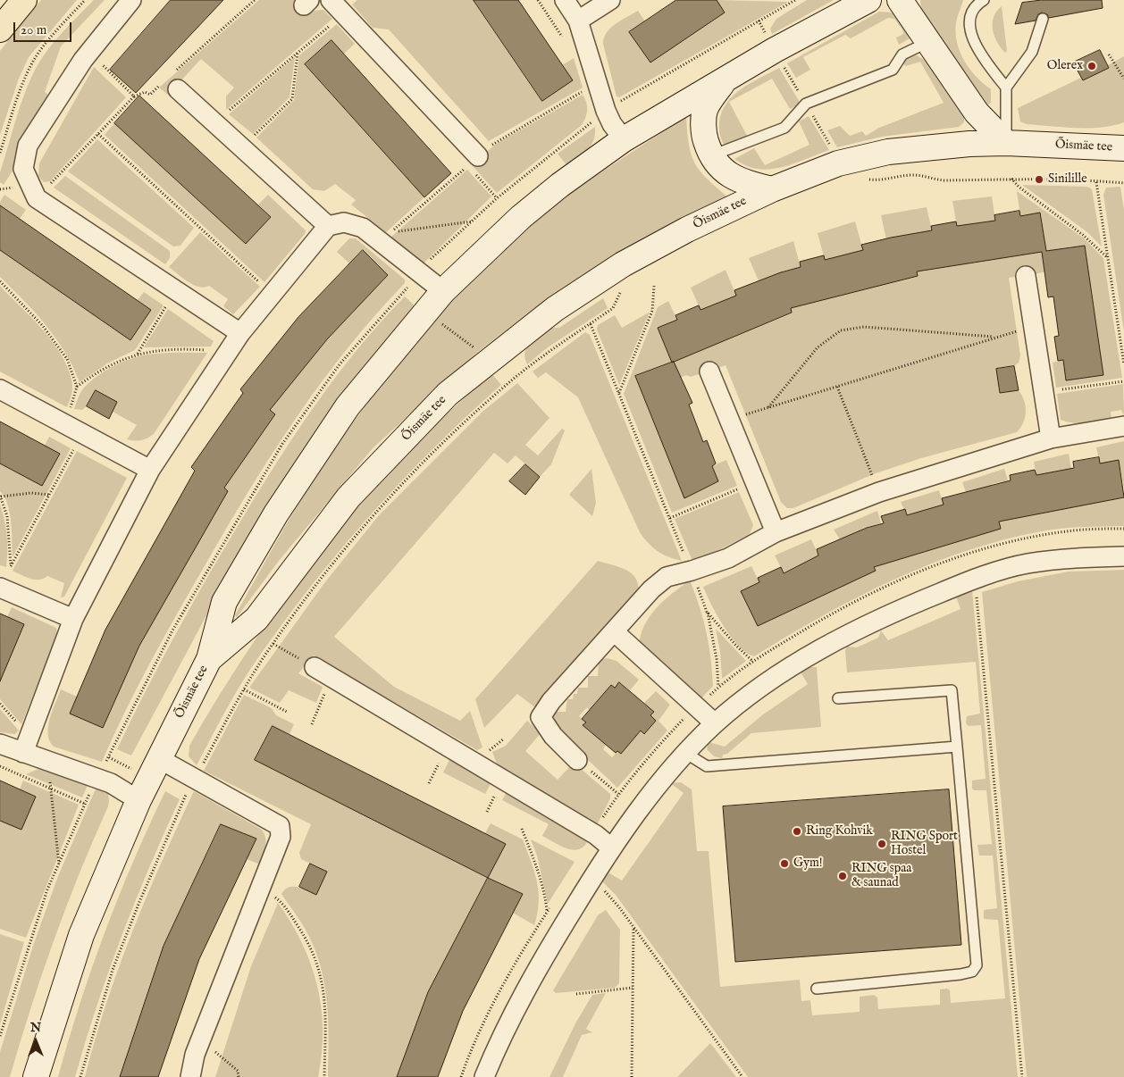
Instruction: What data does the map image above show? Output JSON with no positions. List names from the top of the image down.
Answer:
{
  "streets": {
    "main road": ["Õismäe tee"]
  },
  "places": [
    "Olerex",
    "Sinilille",
    "Ring Kohvik",
    "RING Sport Hostel",
    "Gym!",
    "RING spaa & saunad"
  ],
  "scale_bar": "20 m",
  "north": "top"
}
